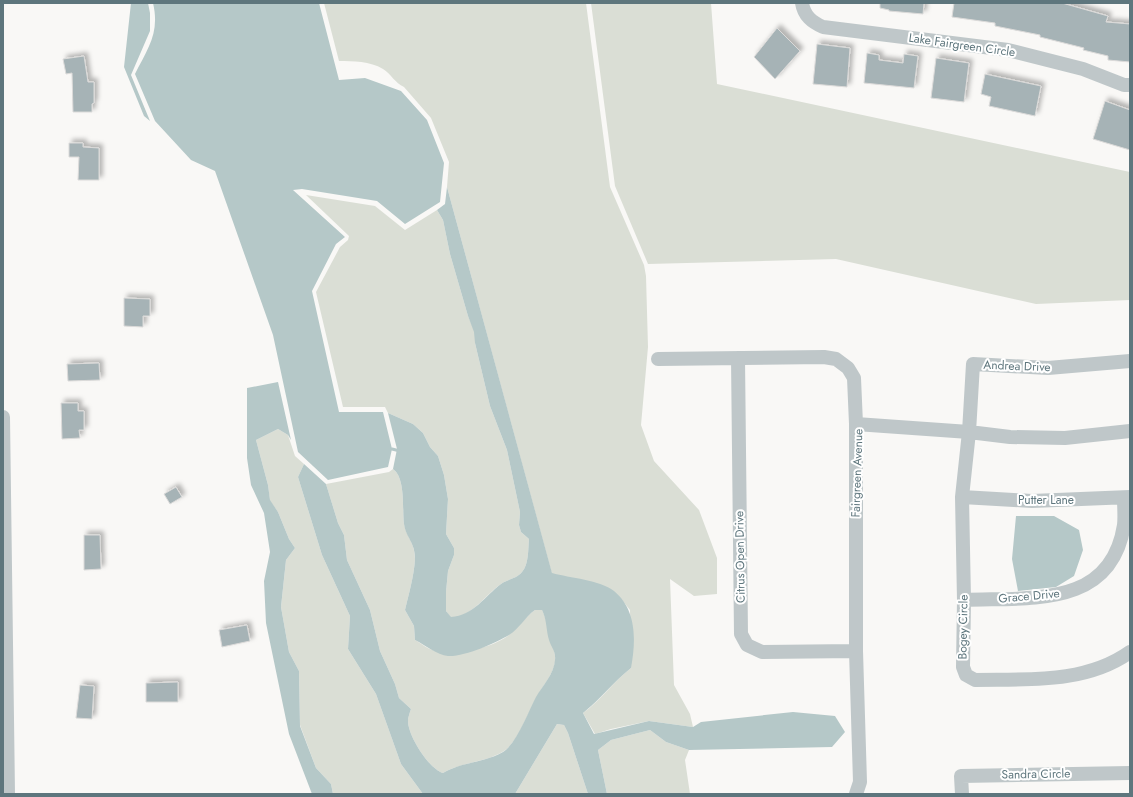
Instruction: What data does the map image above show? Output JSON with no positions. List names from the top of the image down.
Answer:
{
  "streets": {
    "street": [
      "Lake Fairgreen Circle",
      "Andrea Drive",
      "Fairgreen Avenue",
      "Putter Lane",
      "Citrus Open Drive",
      "Grace Drive",
      "Bogey Circle",
      "Sandra Circle"
    ]
  },
  "crossings": [
    ["Andrea Drive", "Fairgreen Avenue"],
    ["Andrea Drive", "Bogey Circle"],
    ["Fairgreen Avenue", "Citrus Open Drive"],
    ["Fairgreen Avenue", "Bogey Circle"],
    ["Putter Lane", "Grace Drive"],
    ["Putter Lane", "Bogey Circle"],
    ["Grace Drive", "Bogey Circle"]
  ]
}
